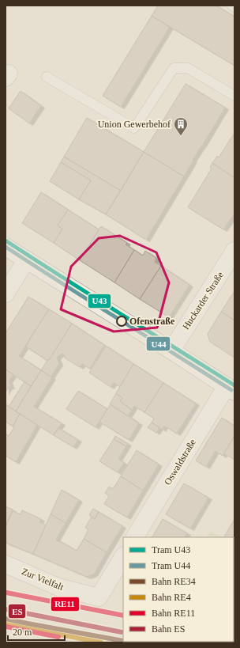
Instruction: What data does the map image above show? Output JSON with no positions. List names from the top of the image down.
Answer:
{
  "streets": {
    "street": ["Huckarder Straße", "Oswaldstraße", "Zur Vielfalt"]
  },
  "places": {
    "building": ["Union Gewerbehof"],
    "other": ["Ofenstraße"]
  },
  "lines": [
    "tram line U43",
    "tram line U44",
    "rail line RE11",
    "rail line ES",
    "rail line RE34",
    "rail line RE4"
  ],
  "legend": [
    "Tram U43",
    "Tram U44",
    "Bahn RE34",
    "Bahn RE4",
    "Bahn RE11",
    "Bahn ES"
  ],
  "scale_bar": "20 m"
}
